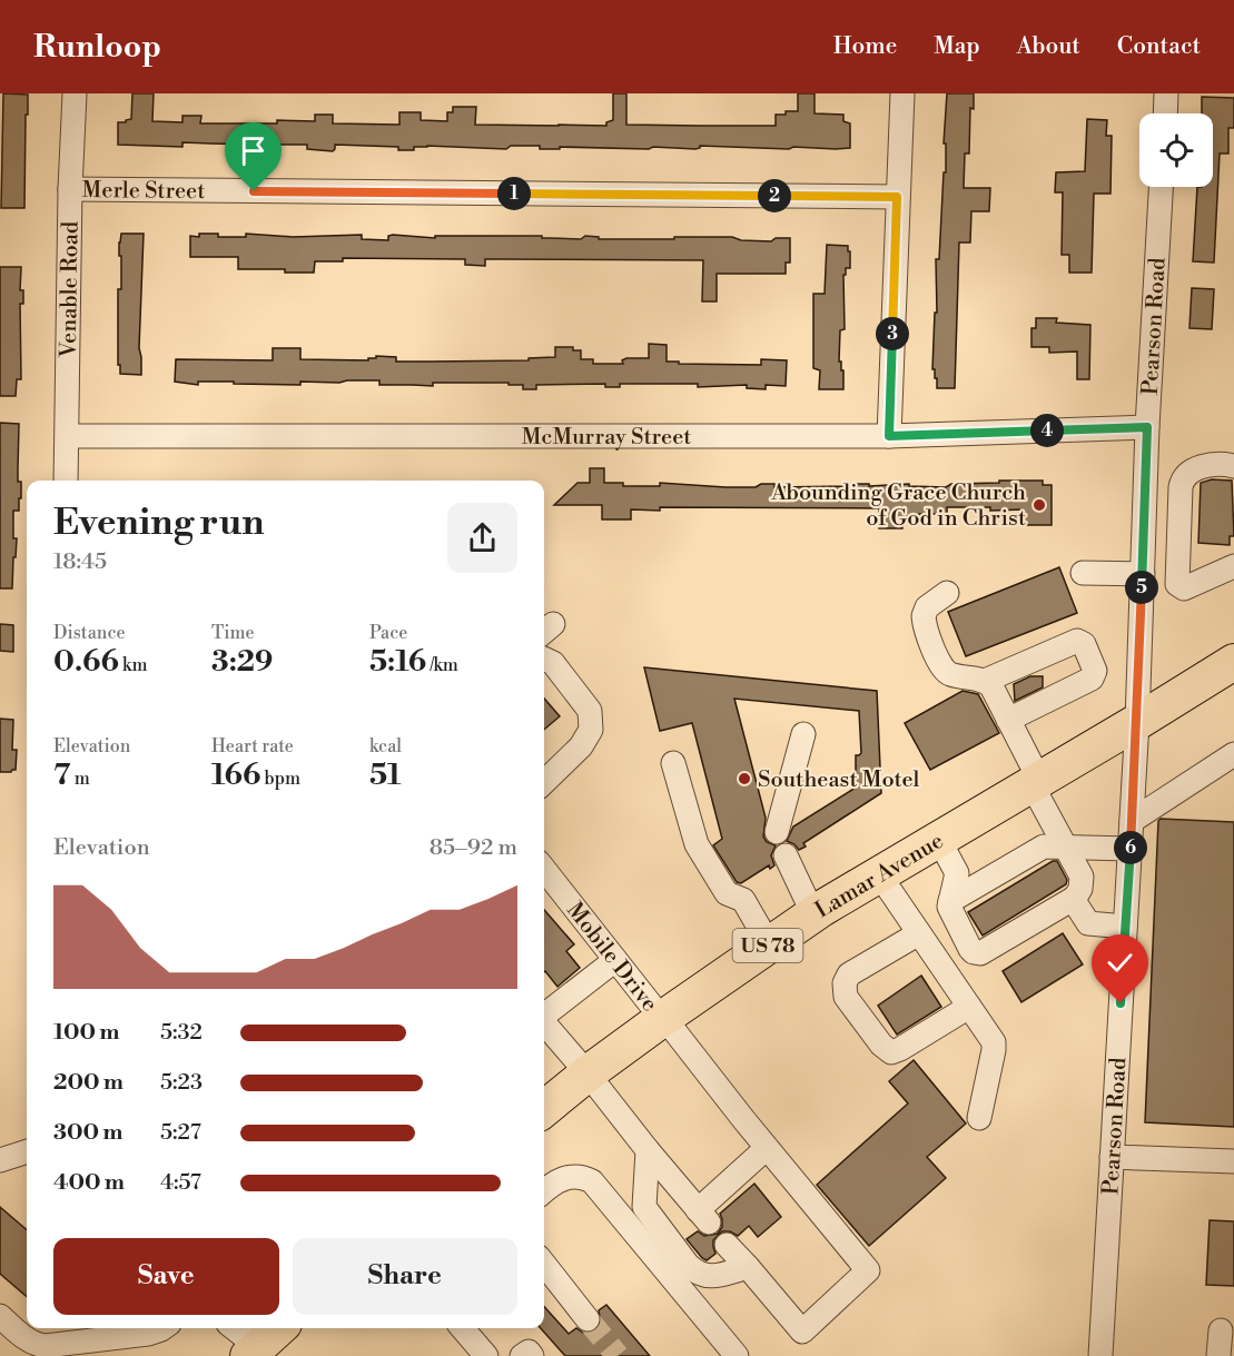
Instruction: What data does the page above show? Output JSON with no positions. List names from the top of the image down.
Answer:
{
  "streets": {
    "highway": ["Lamar Avenue", "US 78"],
    "street": [
      "Merle Street",
      "Venable Road",
      "Pearson Road",
      "McMurray Street",
      "Mobile Drive"
    ]
  },
  "crossings": [
    ["Merle Street", "Venable Road"],
    ["Venable Road", "McMurray Street"],
    ["Pearson Road", "McMurray Street"],
    ["Pearson Road", "Lamar Avenue"],
    ["Lamar Avenue", "Mobile Drive"]
  ],
  "places": ["Abounding Grace Church of God in Christ", "Southeast Motel"],
  "page": {
    "header": "Runloop",
    "nav": [
      "Home",
      "Map",
      "About",
      "Contact"
    ],
    "pins": [
      "1",
      "2",
      "3",
      "4",
      "5",
      "6"
    ],
    "heading": ["Evening run", "18:45"],
    "stats": [
      ["Distance", "0.66 km"],
      ["Time", "3:29"],
      ["Pace", "5:16 /km"],
      ["Elevation", "7 m"],
      ["Heart rate", "166 bpm"],
      ["kcal", "51"]
    ],
    "chart": ["Elevation", "85–92 m"],
    "list": [
      {
        "name": "100 m",
        "note": "5:32"
      },
      {
        "name": "200 m",
        "note": "5:23"
      },
      {
        "name": "300 m",
        "note": "5:27"
      },
      {
        "name": "400 m",
        "note": "4:57"
      }
    ],
    "buttons": ["Save", "Share"]
  }
}
